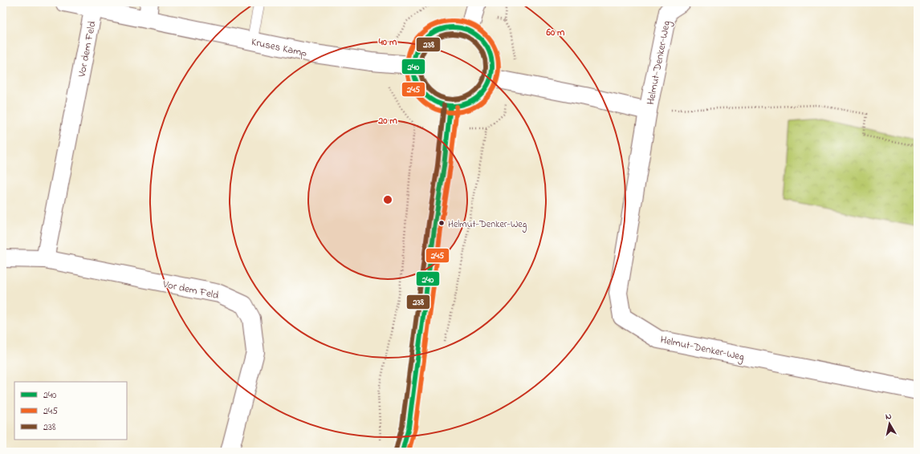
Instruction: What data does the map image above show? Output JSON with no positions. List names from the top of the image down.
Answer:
{
  "streets": {
    "street": ["Kruses Kamp", "Vor dem Feld", "Helmut-Denker-Weg"]
  },
  "crossings": [
    ["Kruses Kamp", "Vor dem Feld"],
    ["Kruses Kamp", "Helmut-Denker-Weg"]
  ],
  "places": ["Helmut-Denker-Weg"],
  "lines": ["transit line 245", "transit line 240", "transit line 238"],
  "legend": ["240", "245", "238"],
  "north": "top",
  "rings": ["60 m", "40 m", "20 m"]
}
